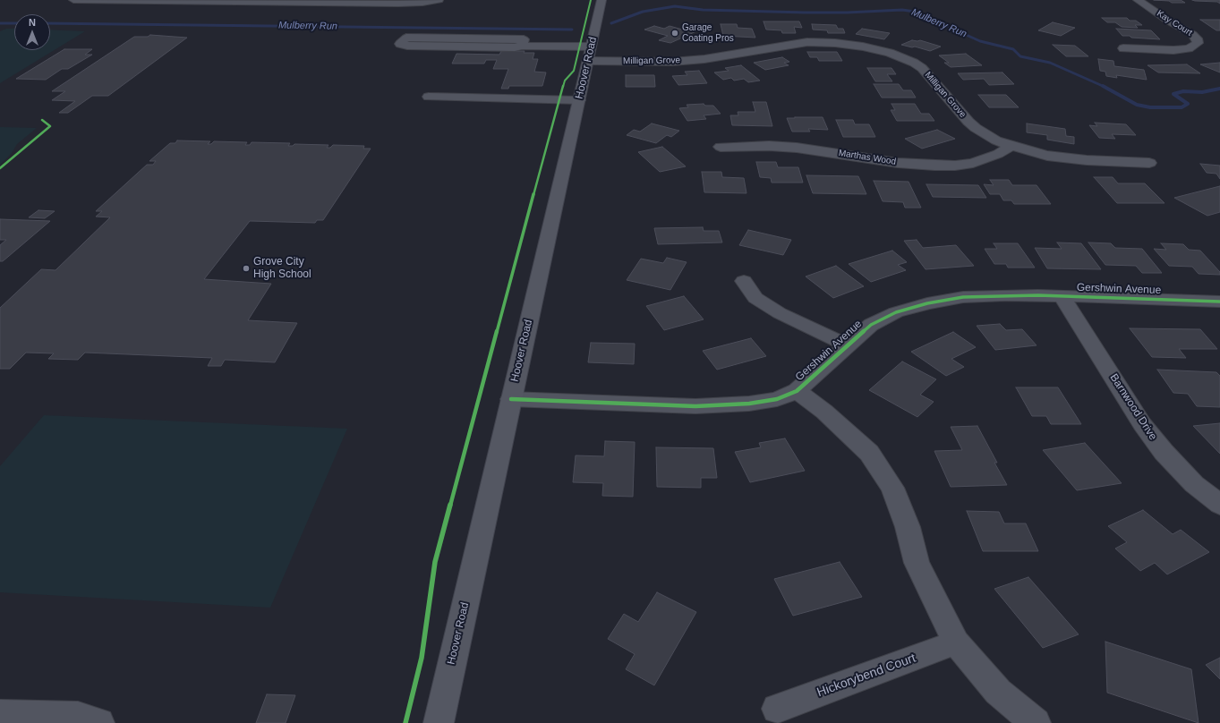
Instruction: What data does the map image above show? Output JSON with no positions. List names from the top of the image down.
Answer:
{
  "streets": {
    "main road": ["Hoover Road"],
    "street": [
      "Kay Court",
      "Milligan Grove",
      "Marthas Wood",
      "Gershwin Avenue",
      "Barnwood Drive",
      "Hickorybend Court"
    ]
  },
  "crossings": [
    ["Milligan Grove", "Hoover Road"],
    ["Milligan Grove", "Marthas Wood"],
    ["Hoover Road", "Gershwin Avenue"],
    ["Gershwin Avenue", "Barnwood Drive"]
  ],
  "water": ["Mulberry Run"],
  "places": ["Garage Coating Pros", "Grove City High School"],
  "north": "top"
}
